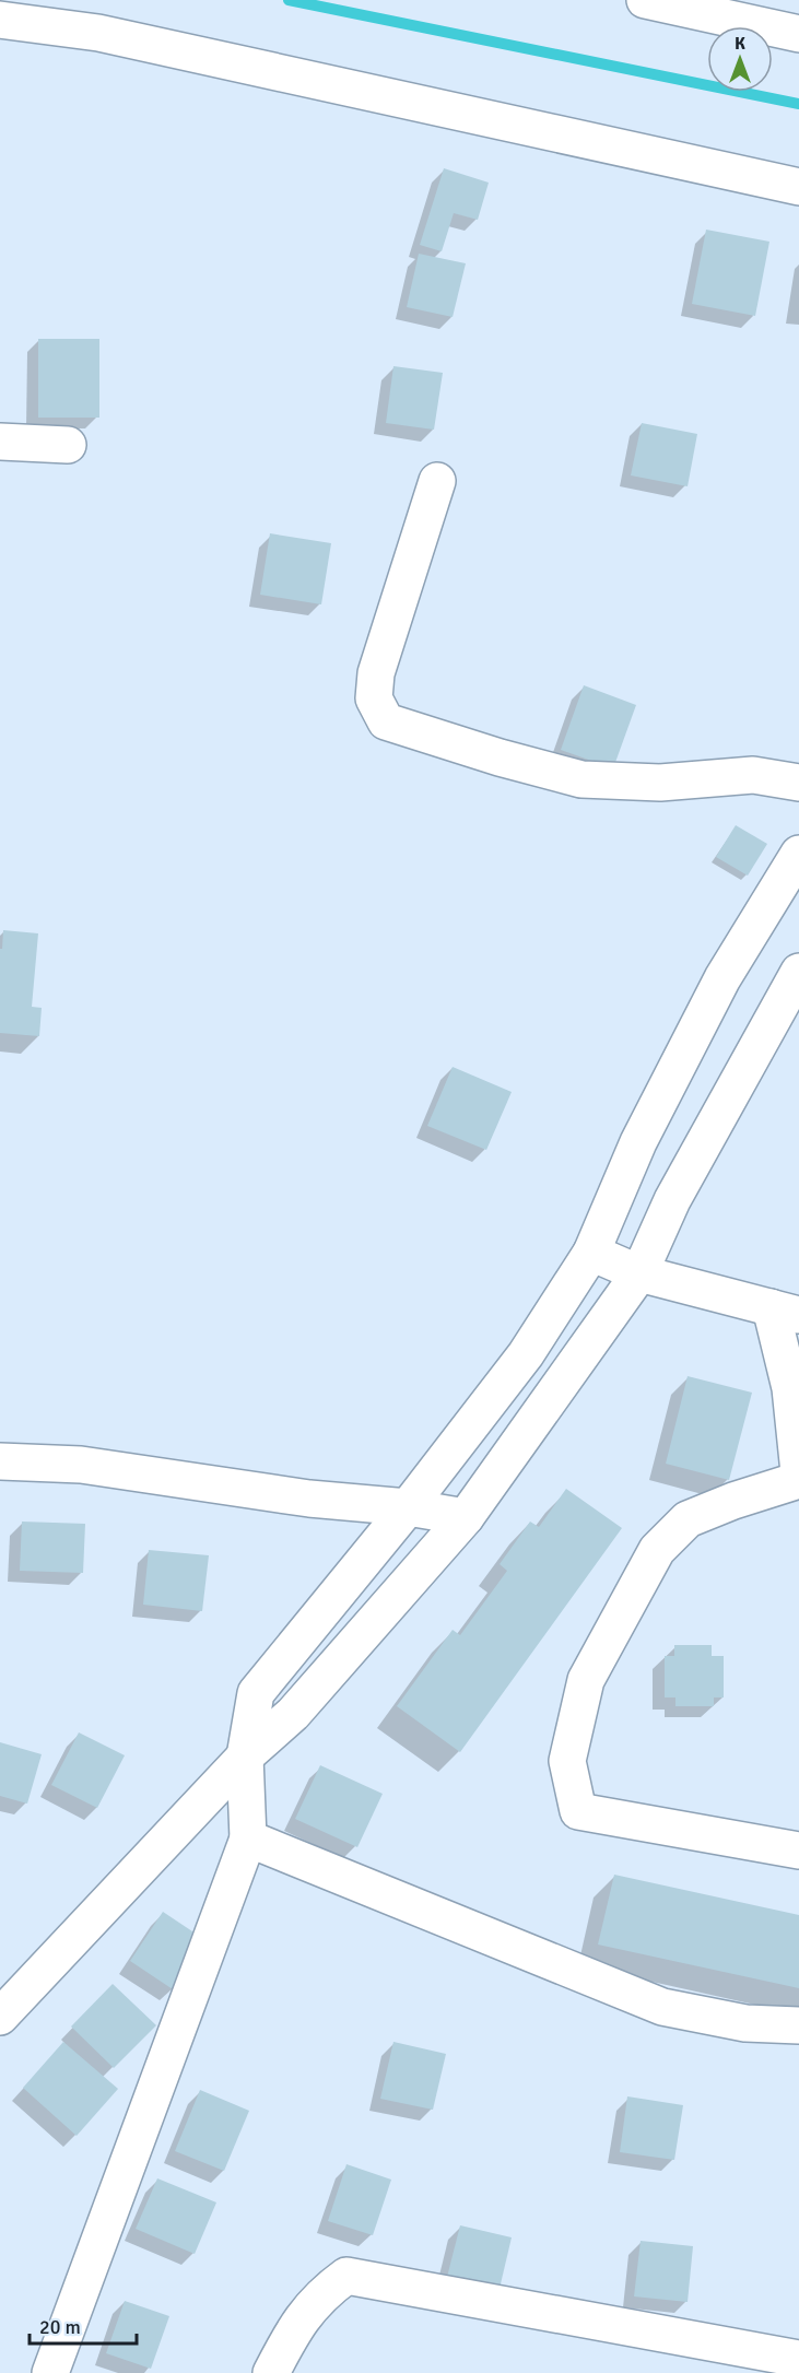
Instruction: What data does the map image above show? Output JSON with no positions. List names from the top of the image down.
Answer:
{
  "scale_bar": "20 m",
  "north": "top"
}
